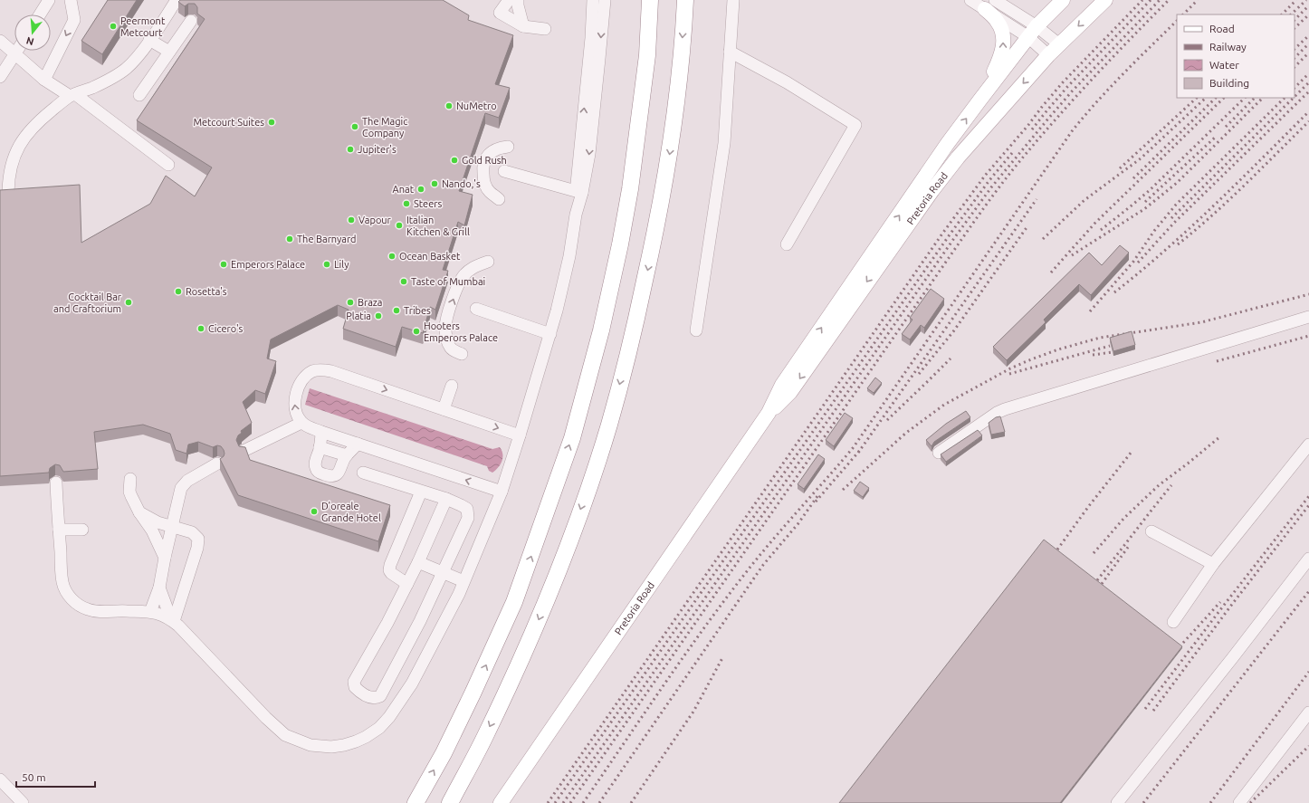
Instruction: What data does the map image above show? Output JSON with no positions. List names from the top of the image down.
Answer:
{
  "streets": {
    "main road": ["Pretoria Road"]
  },
  "places": [
    "Peermont Metcourt",
    "NuMetro",
    "Metcourt Suites",
    "The Magic Company",
    "Jupiter's",
    "Gold Rush",
    "Nando,'s",
    "Anat",
    "Steers",
    "Vapour",
    "Italian Kitchen & Grill",
    "The Barnyard",
    "Ocean Basket",
    "Emperors Palace",
    "Lily",
    "Taste of Mumbai",
    "Rosetta's",
    "Cocktail Bar and Craftorium",
    "Braza",
    "Tribes",
    "Platia",
    "Cicero's",
    "Hooters Emperors Palace",
    "D'oreale Grande Hotel"
  ],
  "legend": [
    "Road",
    "Railway",
    "Water",
    "Building"
  ],
  "scale_bar": "50 m",
  "north": "bottom"
}
